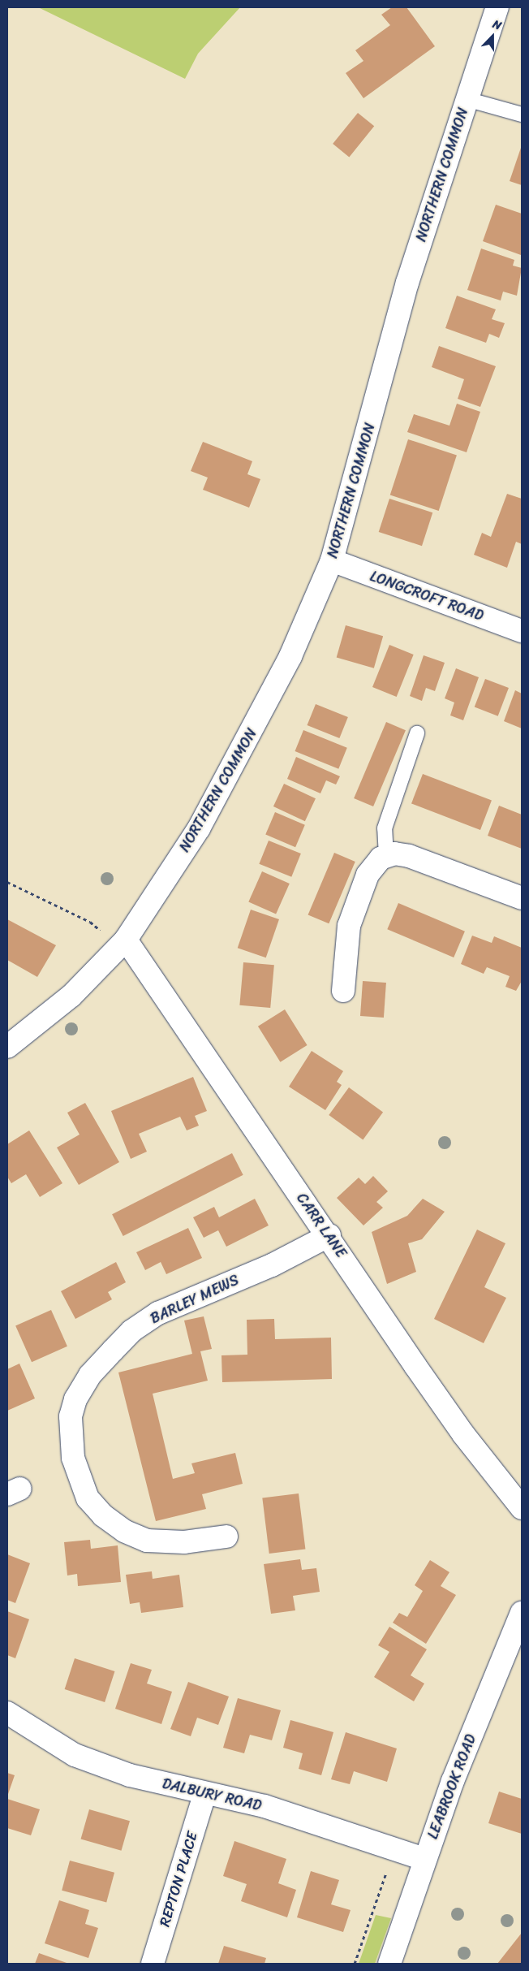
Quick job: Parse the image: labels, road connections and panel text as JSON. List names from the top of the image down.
{
  "streets": {
    "street": [
      "NORTHERN COMMON",
      "LONGCROFT ROAD",
      "CARR LANE",
      "BARLEY MEWS",
      "LEABROOK ROAD",
      "DALBURY ROAD",
      "REPTON PLACE"
    ]
  },
  "crossings": [
    ["NORTHERN COMMON", "LONGCROFT ROAD"],
    ["NORTHERN COMMON", "CARR LANE"],
    ["CARR LANE", "BARLEY MEWS"],
    ["LEABROOK ROAD", "DALBURY ROAD"],
    ["DALBURY ROAD", "REPTON PLACE"]
  ],
  "north": "top"
}
